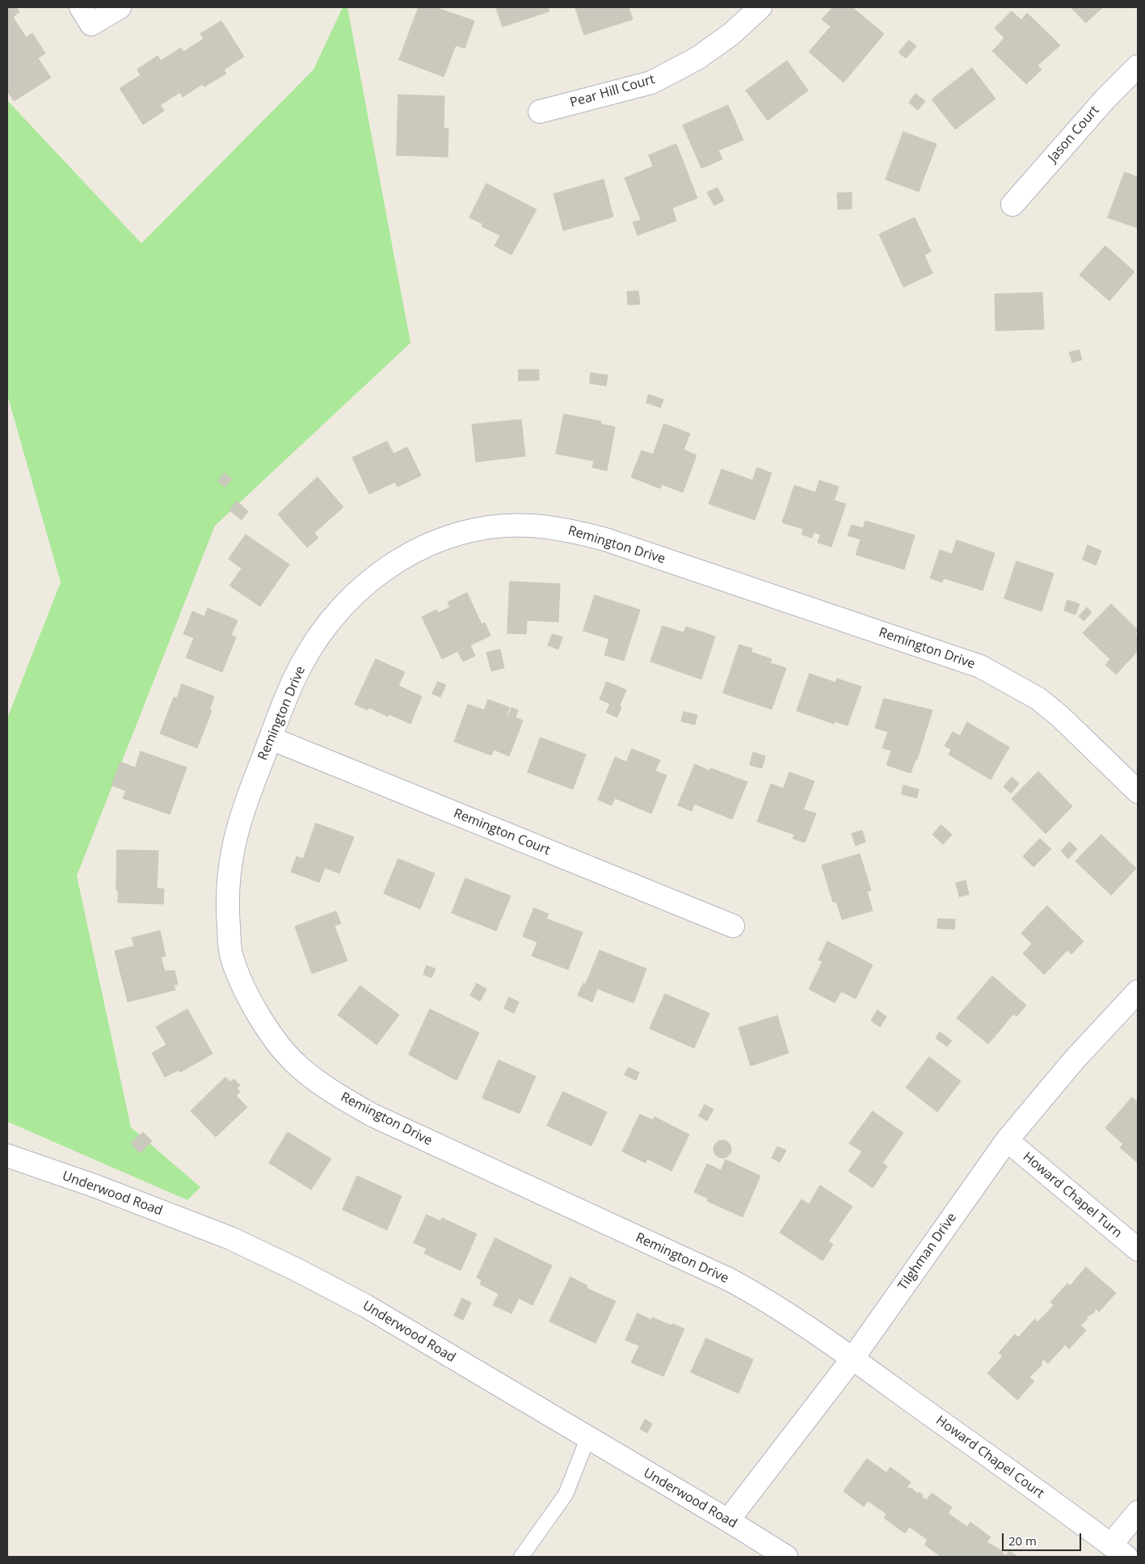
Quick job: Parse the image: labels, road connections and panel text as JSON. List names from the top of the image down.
{
  "streets": {
    "street": [
      "Pear Hill Court",
      "Jason Court",
      "Remington Drive",
      "Remington Court",
      "Underwood Road",
      "Howard Chapel Turn",
      "Tilghman Drive",
      "Howard Chapel Court"
    ]
  },
  "crossings": [
    ["Remington Drive", "Remington Court"],
    ["Remington Drive", "Tilghman Drive"],
    ["Remington Drive", "Howard Chapel Court"],
    ["Underwood Road", "Tilghman Drive"],
    ["Howard Chapel Turn", "Tilghman Drive"],
    ["Tilghman Drive", "Howard Chapel Court"]
  ],
  "scale_bar": "20 m"
}
